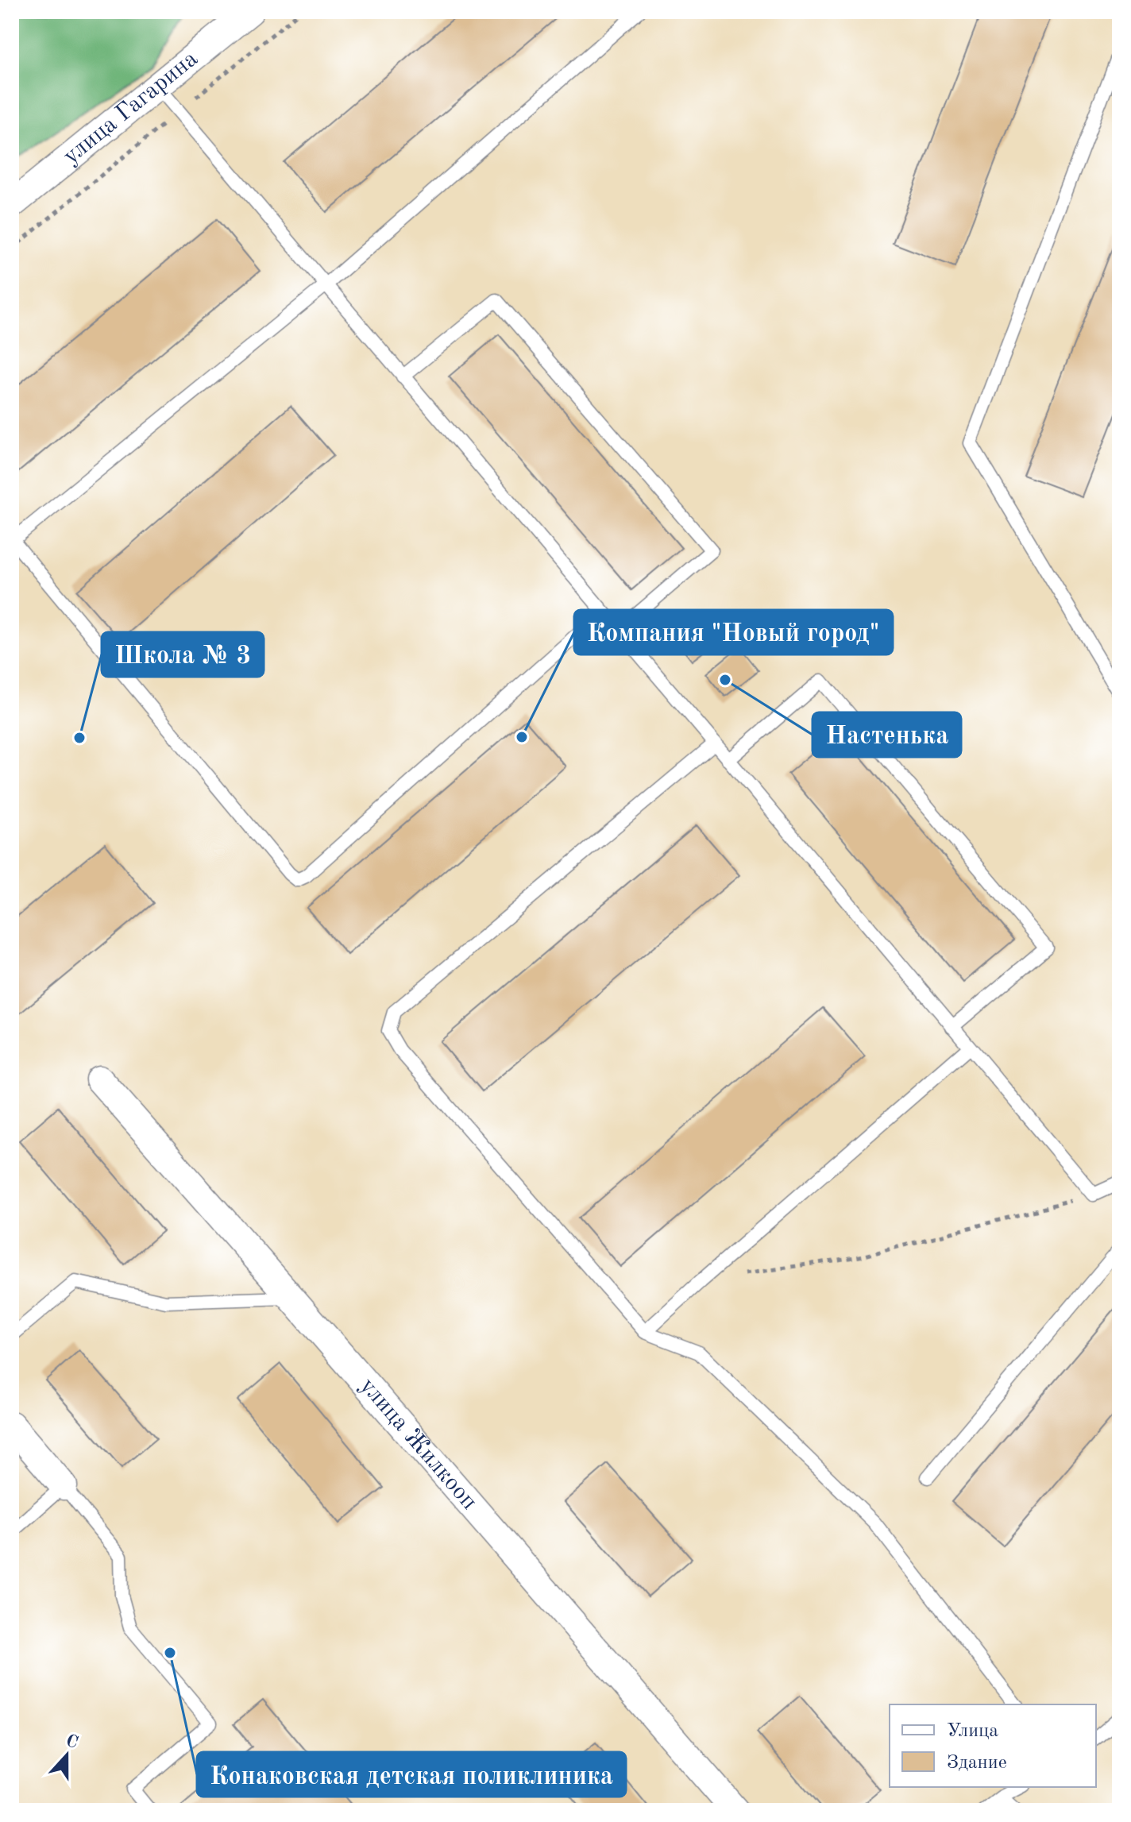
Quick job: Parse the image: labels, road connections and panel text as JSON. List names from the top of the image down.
{
  "streets": {
    "street": ["улица Гагарина", "улица Жилкооп"]
  },
  "places": [
    "Настенька",
    "Компания \"Новый город\"",
    "Школа № 3",
    "Конаковская детская поликлиника"
  ],
  "legend": ["Улица", "Здание"],
  "north": "top"
}
